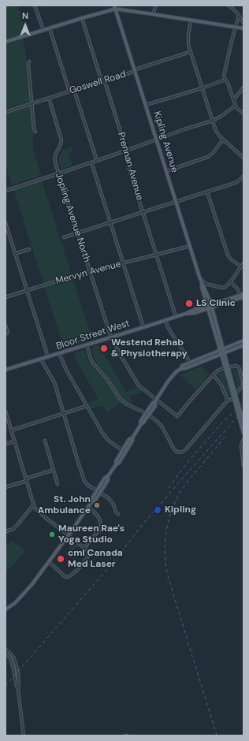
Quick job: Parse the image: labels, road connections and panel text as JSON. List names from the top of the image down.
{
  "streets": {
    "main road": ["Kipling Avenue", "Bloor Street West"],
    "street": [
      "Goswell Road",
      "Prennan Avenue",
      "Jopling Avenue North",
      "Mervyn Avenue"
    ]
  },
  "crossings": [
    ["Goswell Road", "Kipling Avenue"],
    ["Goswell Road", "Prennan Avenue"],
    ["Goswell Road", "Jopling Avenue North"],
    ["Kipling Avenue", "Mervyn Avenue"],
    ["Kipling Avenue", "Bloor Street West"],
    ["Prennan Avenue", "Mervyn Avenue"],
    ["Prennan Avenue", "Bloor Street West"],
    ["Jopling Avenue North", "Mervyn Avenue"],
    ["Jopling Avenue North", "Bloor Street West"]
  ],
  "places": [
    "LS Clinic",
    "Westend Rehab & Physiotherapy",
    "St. John Ambulance",
    "Kipling",
    "Maureen Rae's Yoga Studio",
    "cml Canada Med Laser"
  ],
  "north": "top"
}
